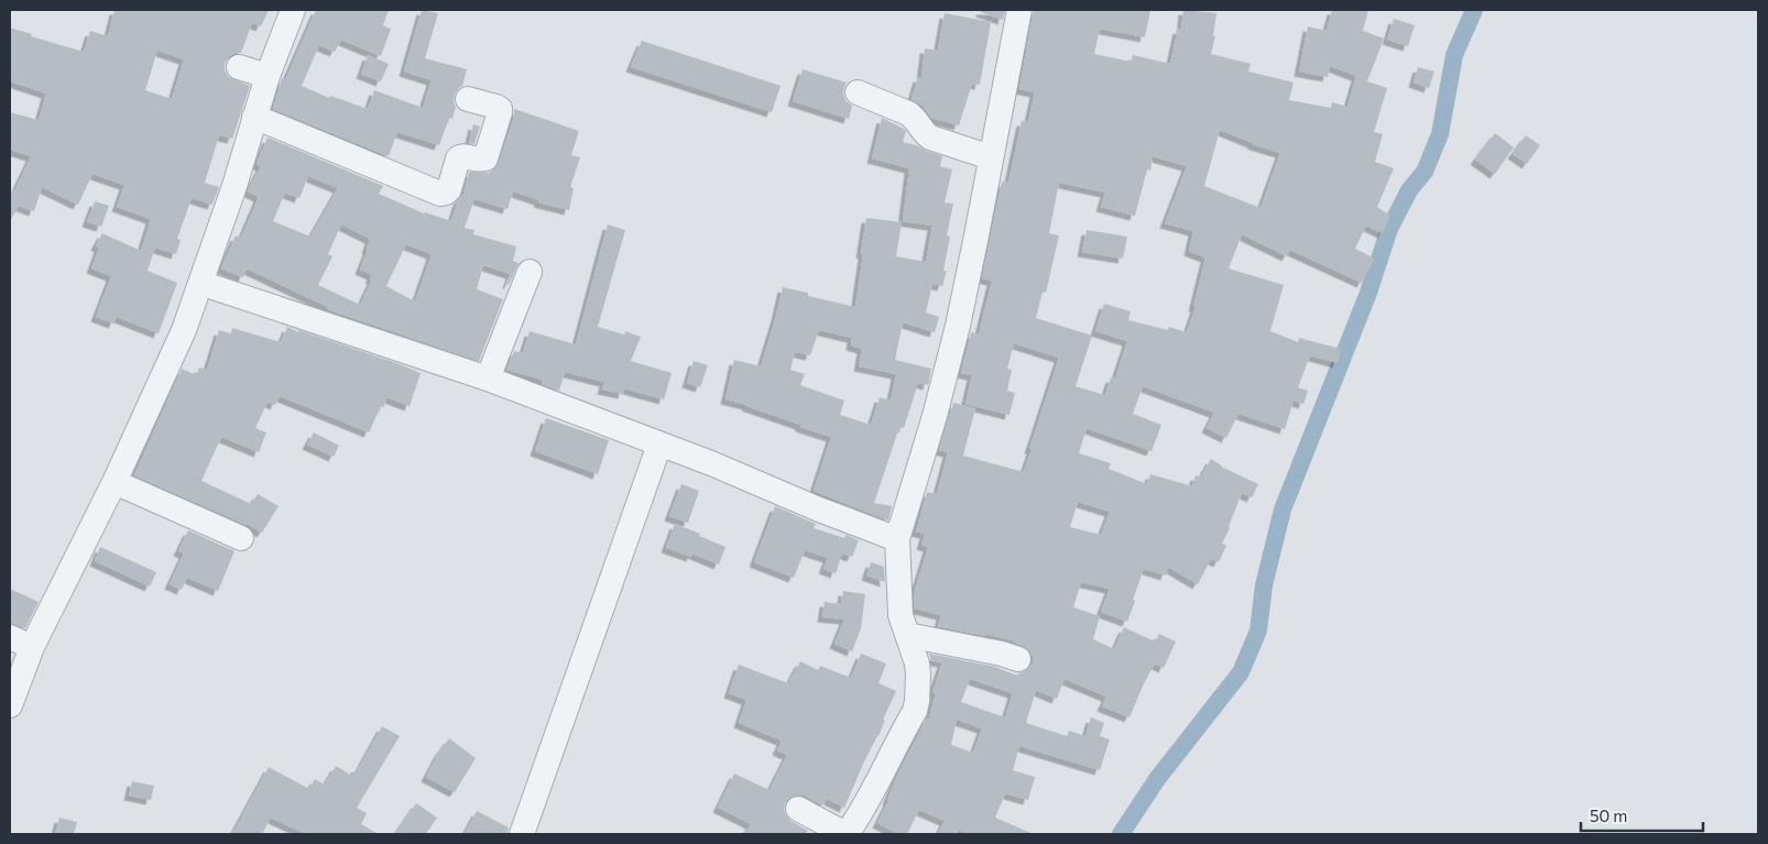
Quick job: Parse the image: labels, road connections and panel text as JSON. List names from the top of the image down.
{
  "scale_bar": "50 m"
}
